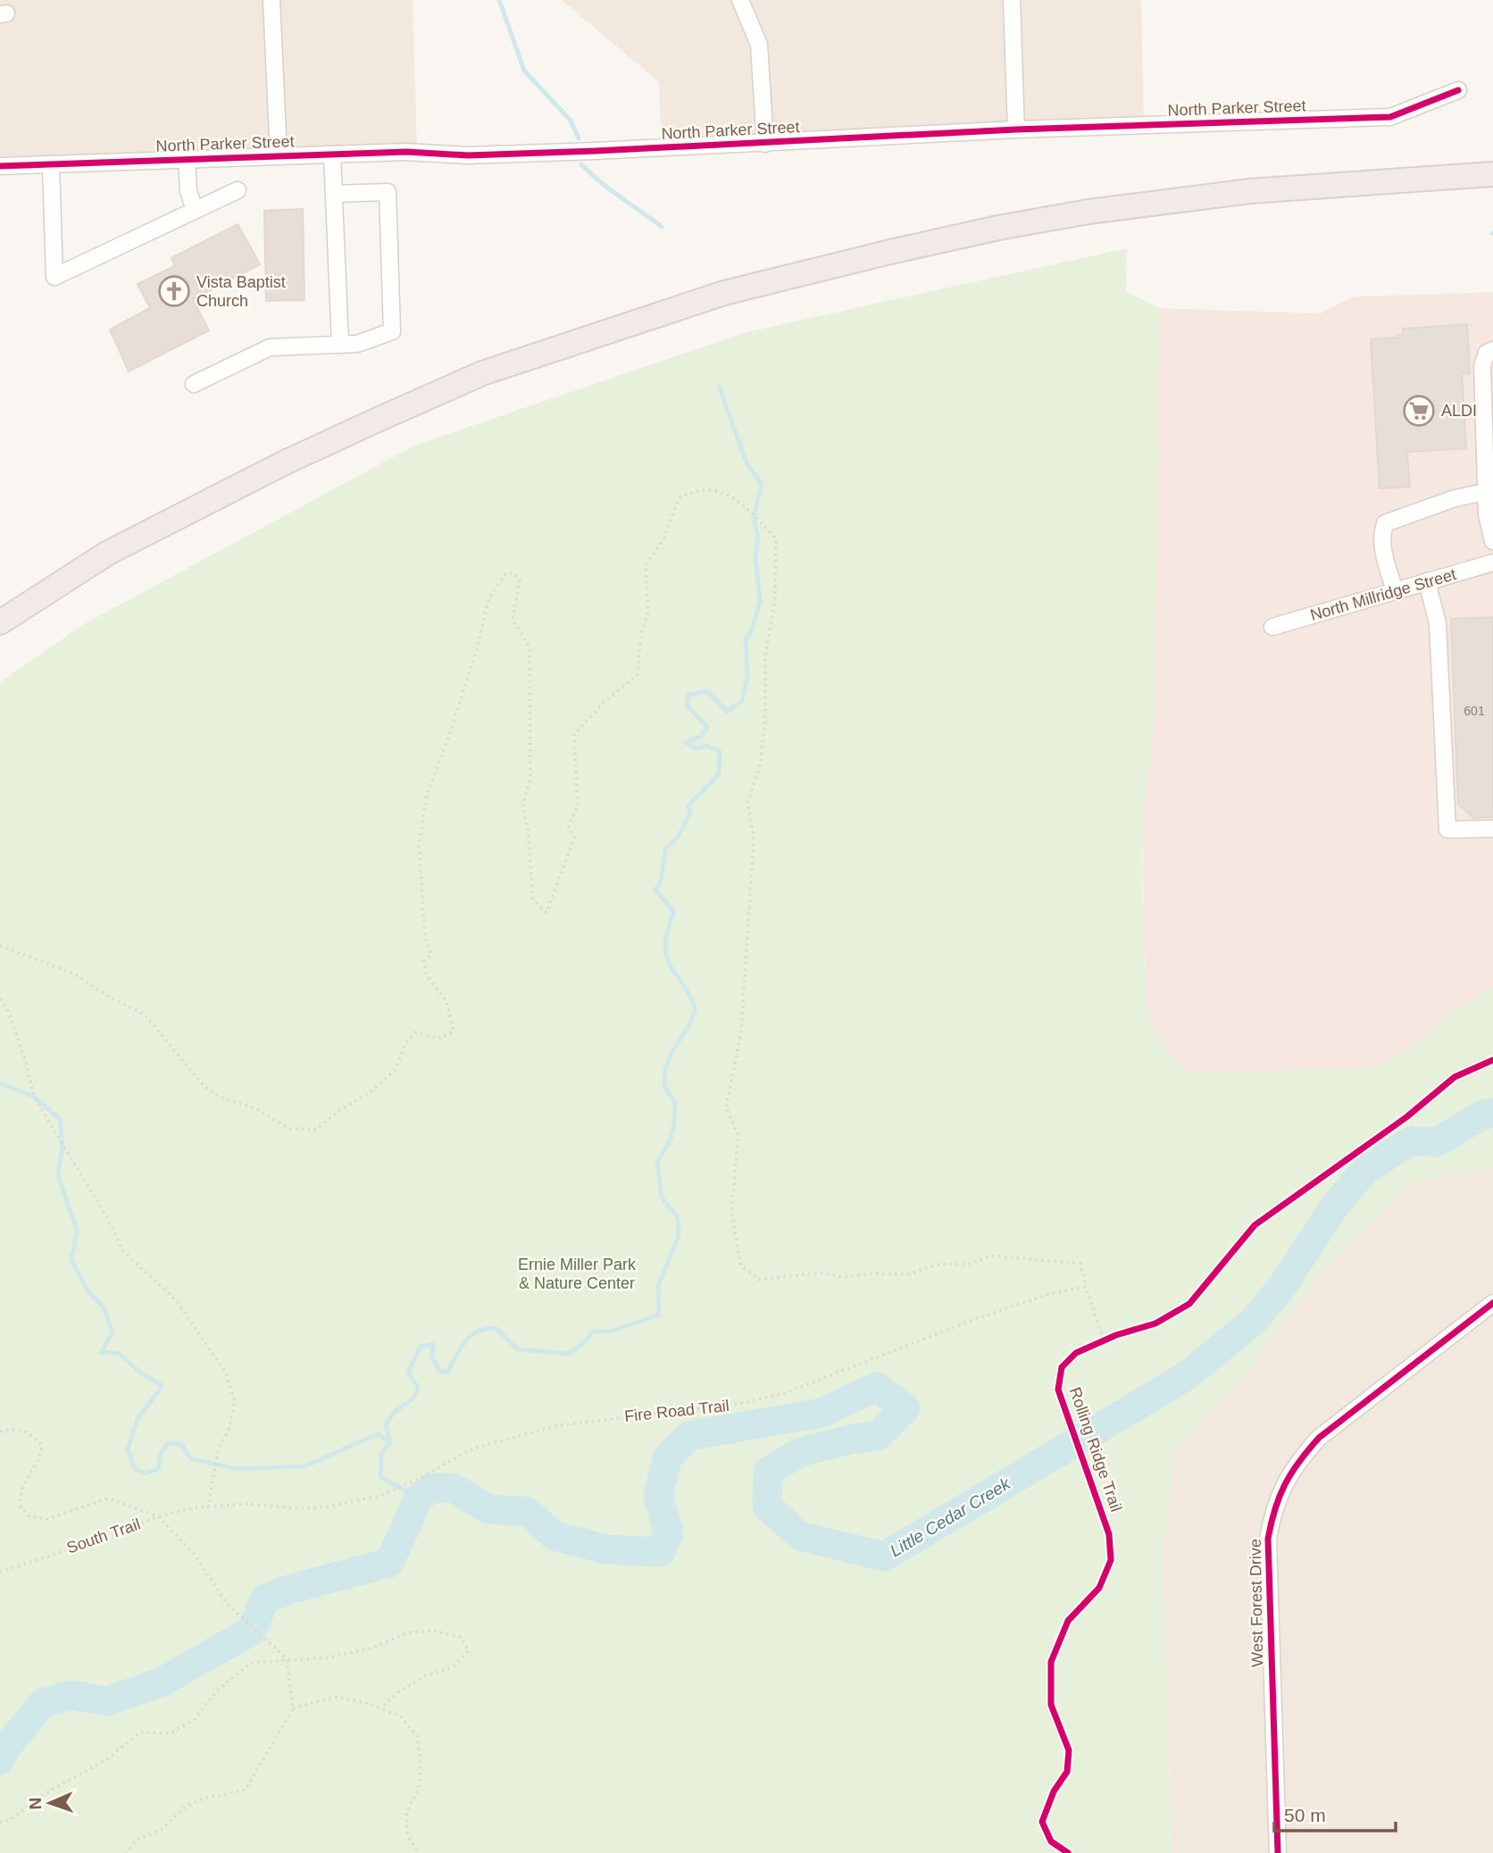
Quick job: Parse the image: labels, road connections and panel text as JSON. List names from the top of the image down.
{
  "streets": {
    "street": ["North Parker Street", "North Millridge Street", "West Forest Drive"],
    "path": ["Fire Road Trail", "South Trail"],
    "cycle path": ["Rolling Ridge Trail"]
  },
  "crossings": [
    ["Fire Road Trail", "South Trail"]
  ],
  "water": ["Little Cedar Creek"],
  "parks": ["Ernie Miller Park & Nature Center"],
  "places": {
    "church": ["Vista Baptist Church"],
    "supermarket": ["ALDI"]
  },
  "house_numbers": ["601"],
  "scale_bar": "50 m",
  "north": "left"
}
